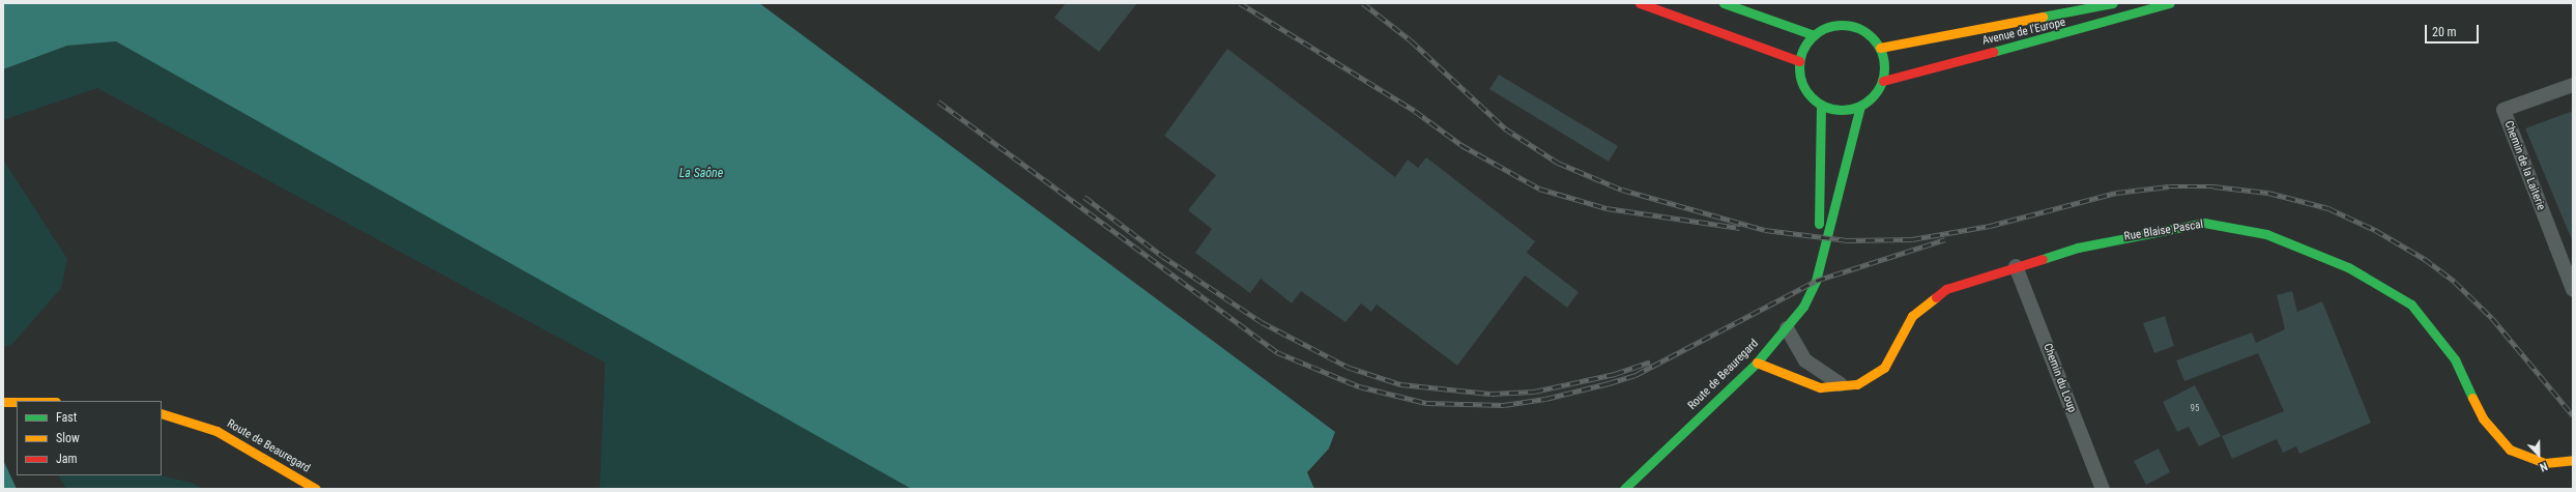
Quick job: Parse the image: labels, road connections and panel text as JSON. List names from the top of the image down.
{
  "streets": {
    "main road": ["Avenue de l'Europe", "Rue Blaise Pascal", "Route de Beauregard"],
    "street": ["Chemin de la Laiterie", "Chemin du Loup"]
  },
  "crossings": [
    ["Avenue de l'Europe", "Route de Beauregard"],
    ["Rue Blaise Pascal", "Route de Beauregard"],
    ["Rue Blaise Pascal", "Chemin du Loup"]
  ],
  "water": ["La Saône"],
  "house_numbers": ["95"],
  "legend": ["Fast", "Slow", "Jam"],
  "scale_bar": "20 m",
  "north": "bottom"
}
